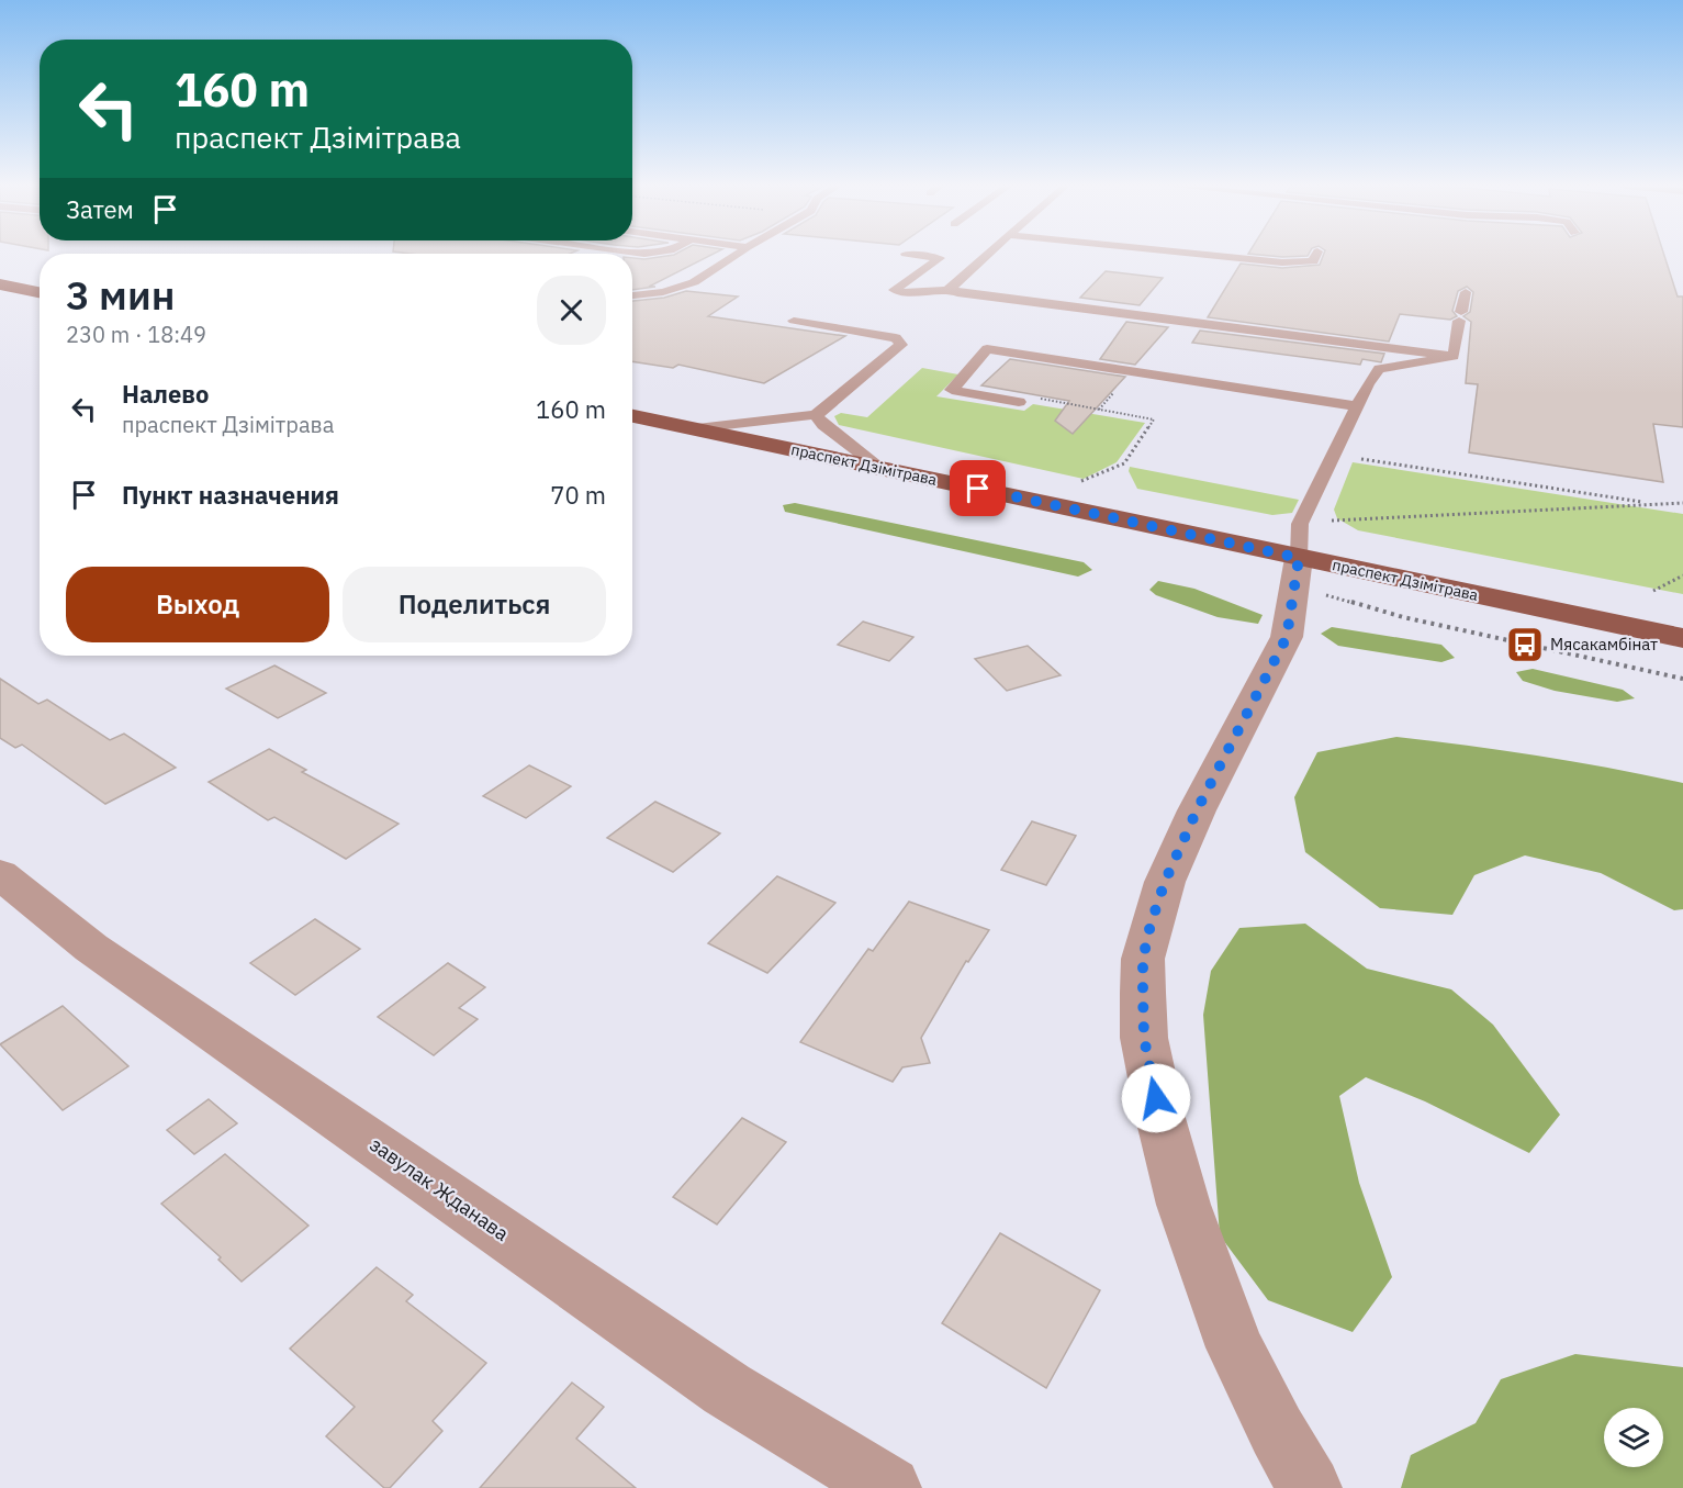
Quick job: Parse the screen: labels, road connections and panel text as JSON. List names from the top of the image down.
{
  "streets": {
    "main road": ["праспект Дзімітрава"],
    "street": ["завулак Жданава"]
  },
  "places": {
    "bus stop": ["Мясакамбінат"]
  },
  "page": {
    "turn": ["160 m", "праспект Дзімітрава"],
    "then": "Затем",
    "heading": ["3 мин", "230 m · 18:49"],
    "list": [
      {
        "name": "Налево",
        "note": "праспект Дзімітрава",
        "value": "160 m"
      },
      {
        "name": "Пункт назначения",
        "value": "70 m"
      }
    ],
    "buttons": ["Выход", "Поделиться"]
  }
}
